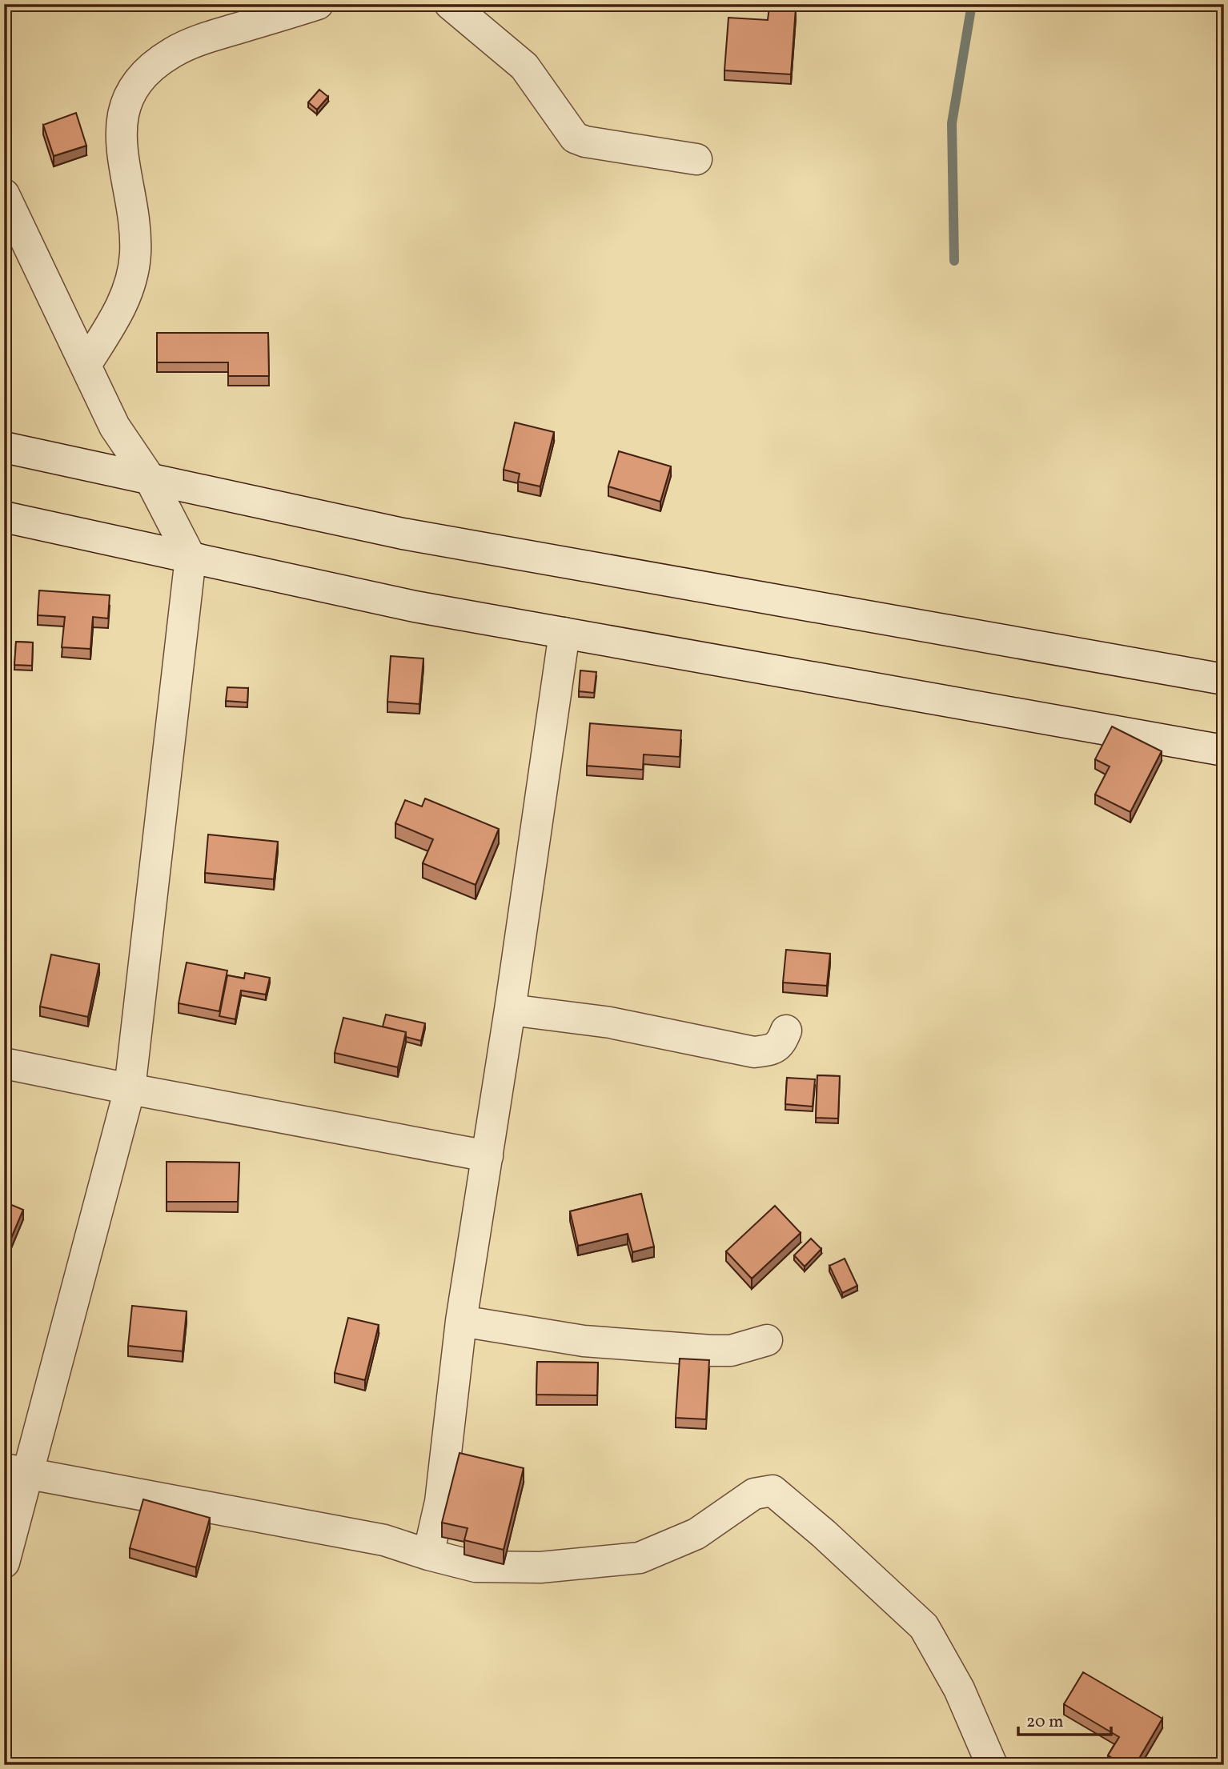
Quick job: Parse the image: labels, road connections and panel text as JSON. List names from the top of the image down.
{
  "scale_bar": "20 m"
}
